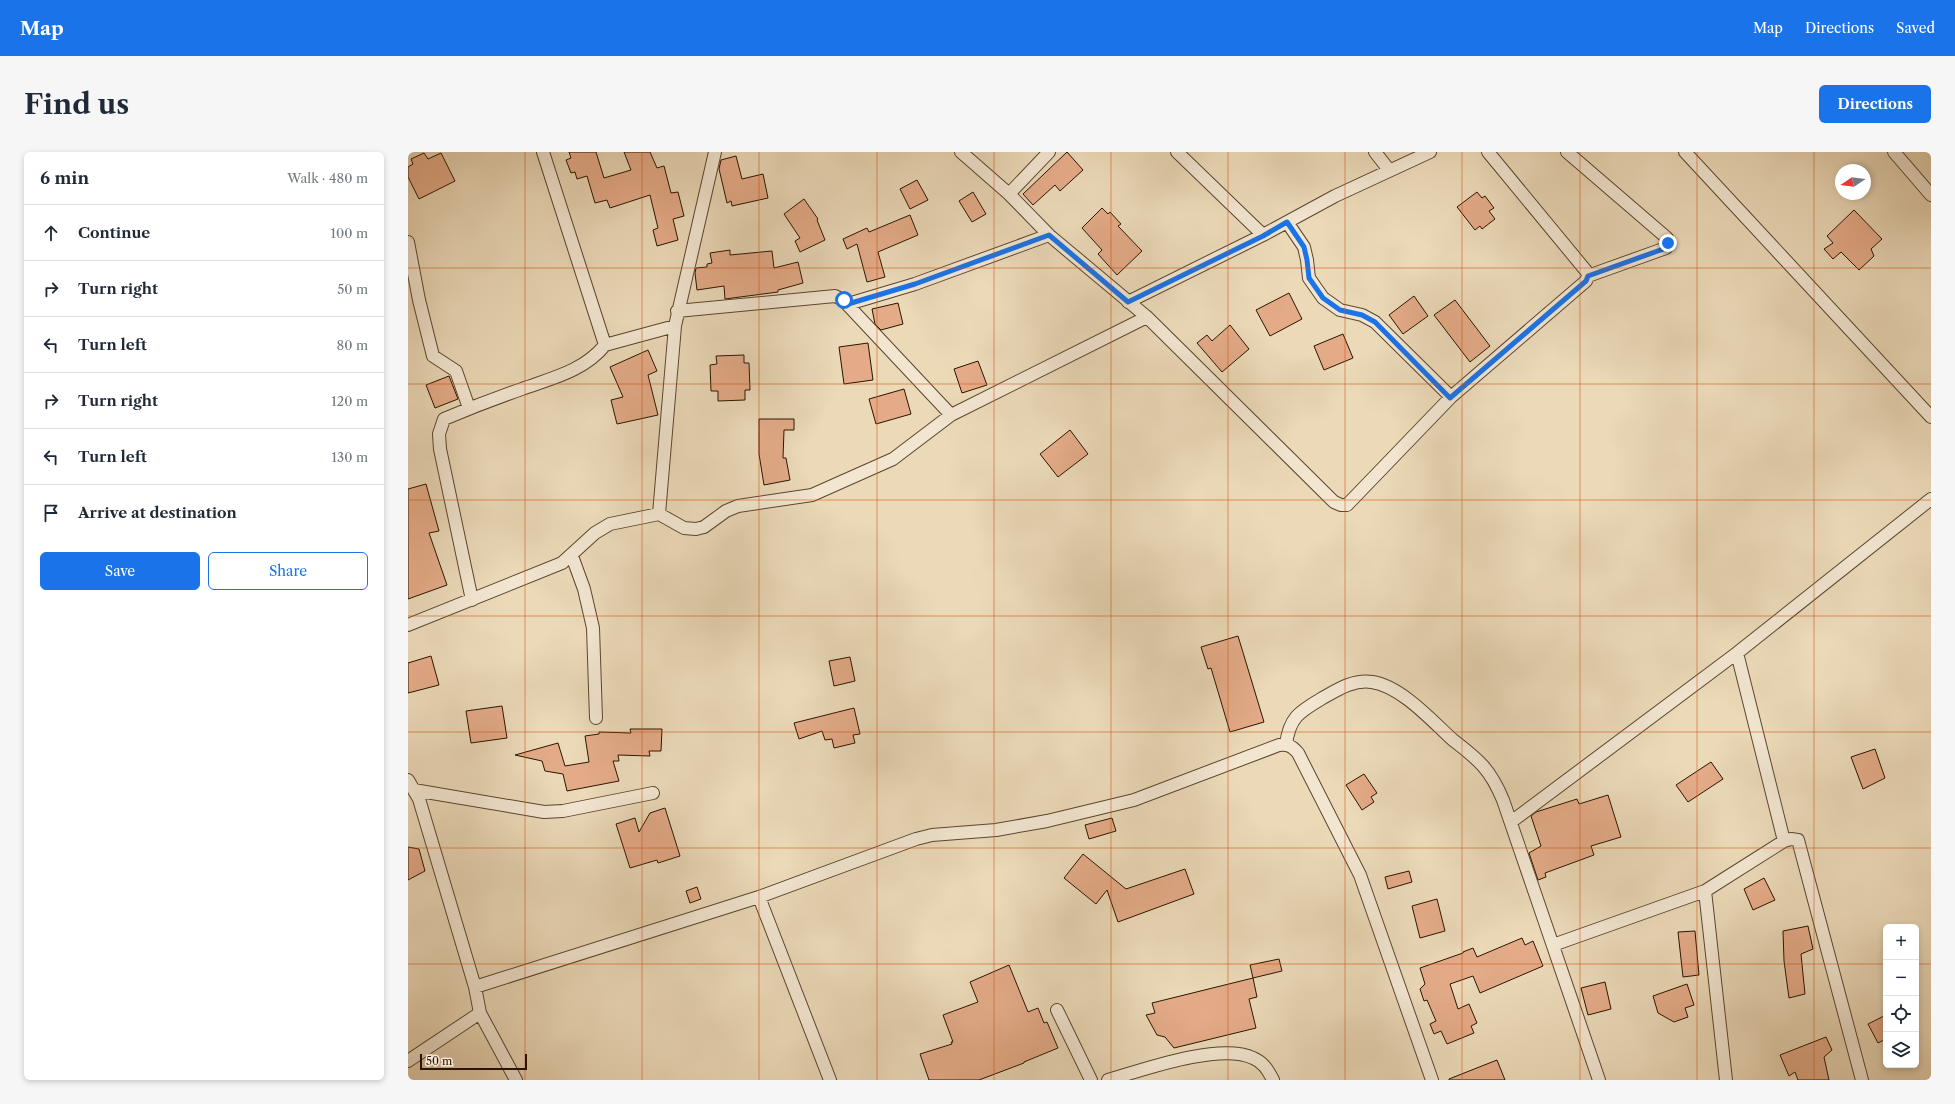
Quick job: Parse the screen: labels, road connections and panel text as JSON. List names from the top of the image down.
{
  "scale_bar": "50 m",
  "north": "left",
  "page": {
    "header": "Map",
    "nav": ["Map", "Directions", "Saved"],
    "buttons": [
      "Directions",
      ["Save", "Share"]
    ],
    "title": "Find us",
    "heading": ["6 min", "Walk · 480 m"],
    "list": [
      ["Continue", "100 m"],
      ["Turn right", "50 m"],
      ["Turn left", "80 m"],
      ["Turn right", "120 m"],
      ["Turn left", "130 m"],
      "Arrive at destination"
    ],
    "map_buttons": ["+", "−"],
    "scale": "50 m"
  }
}
